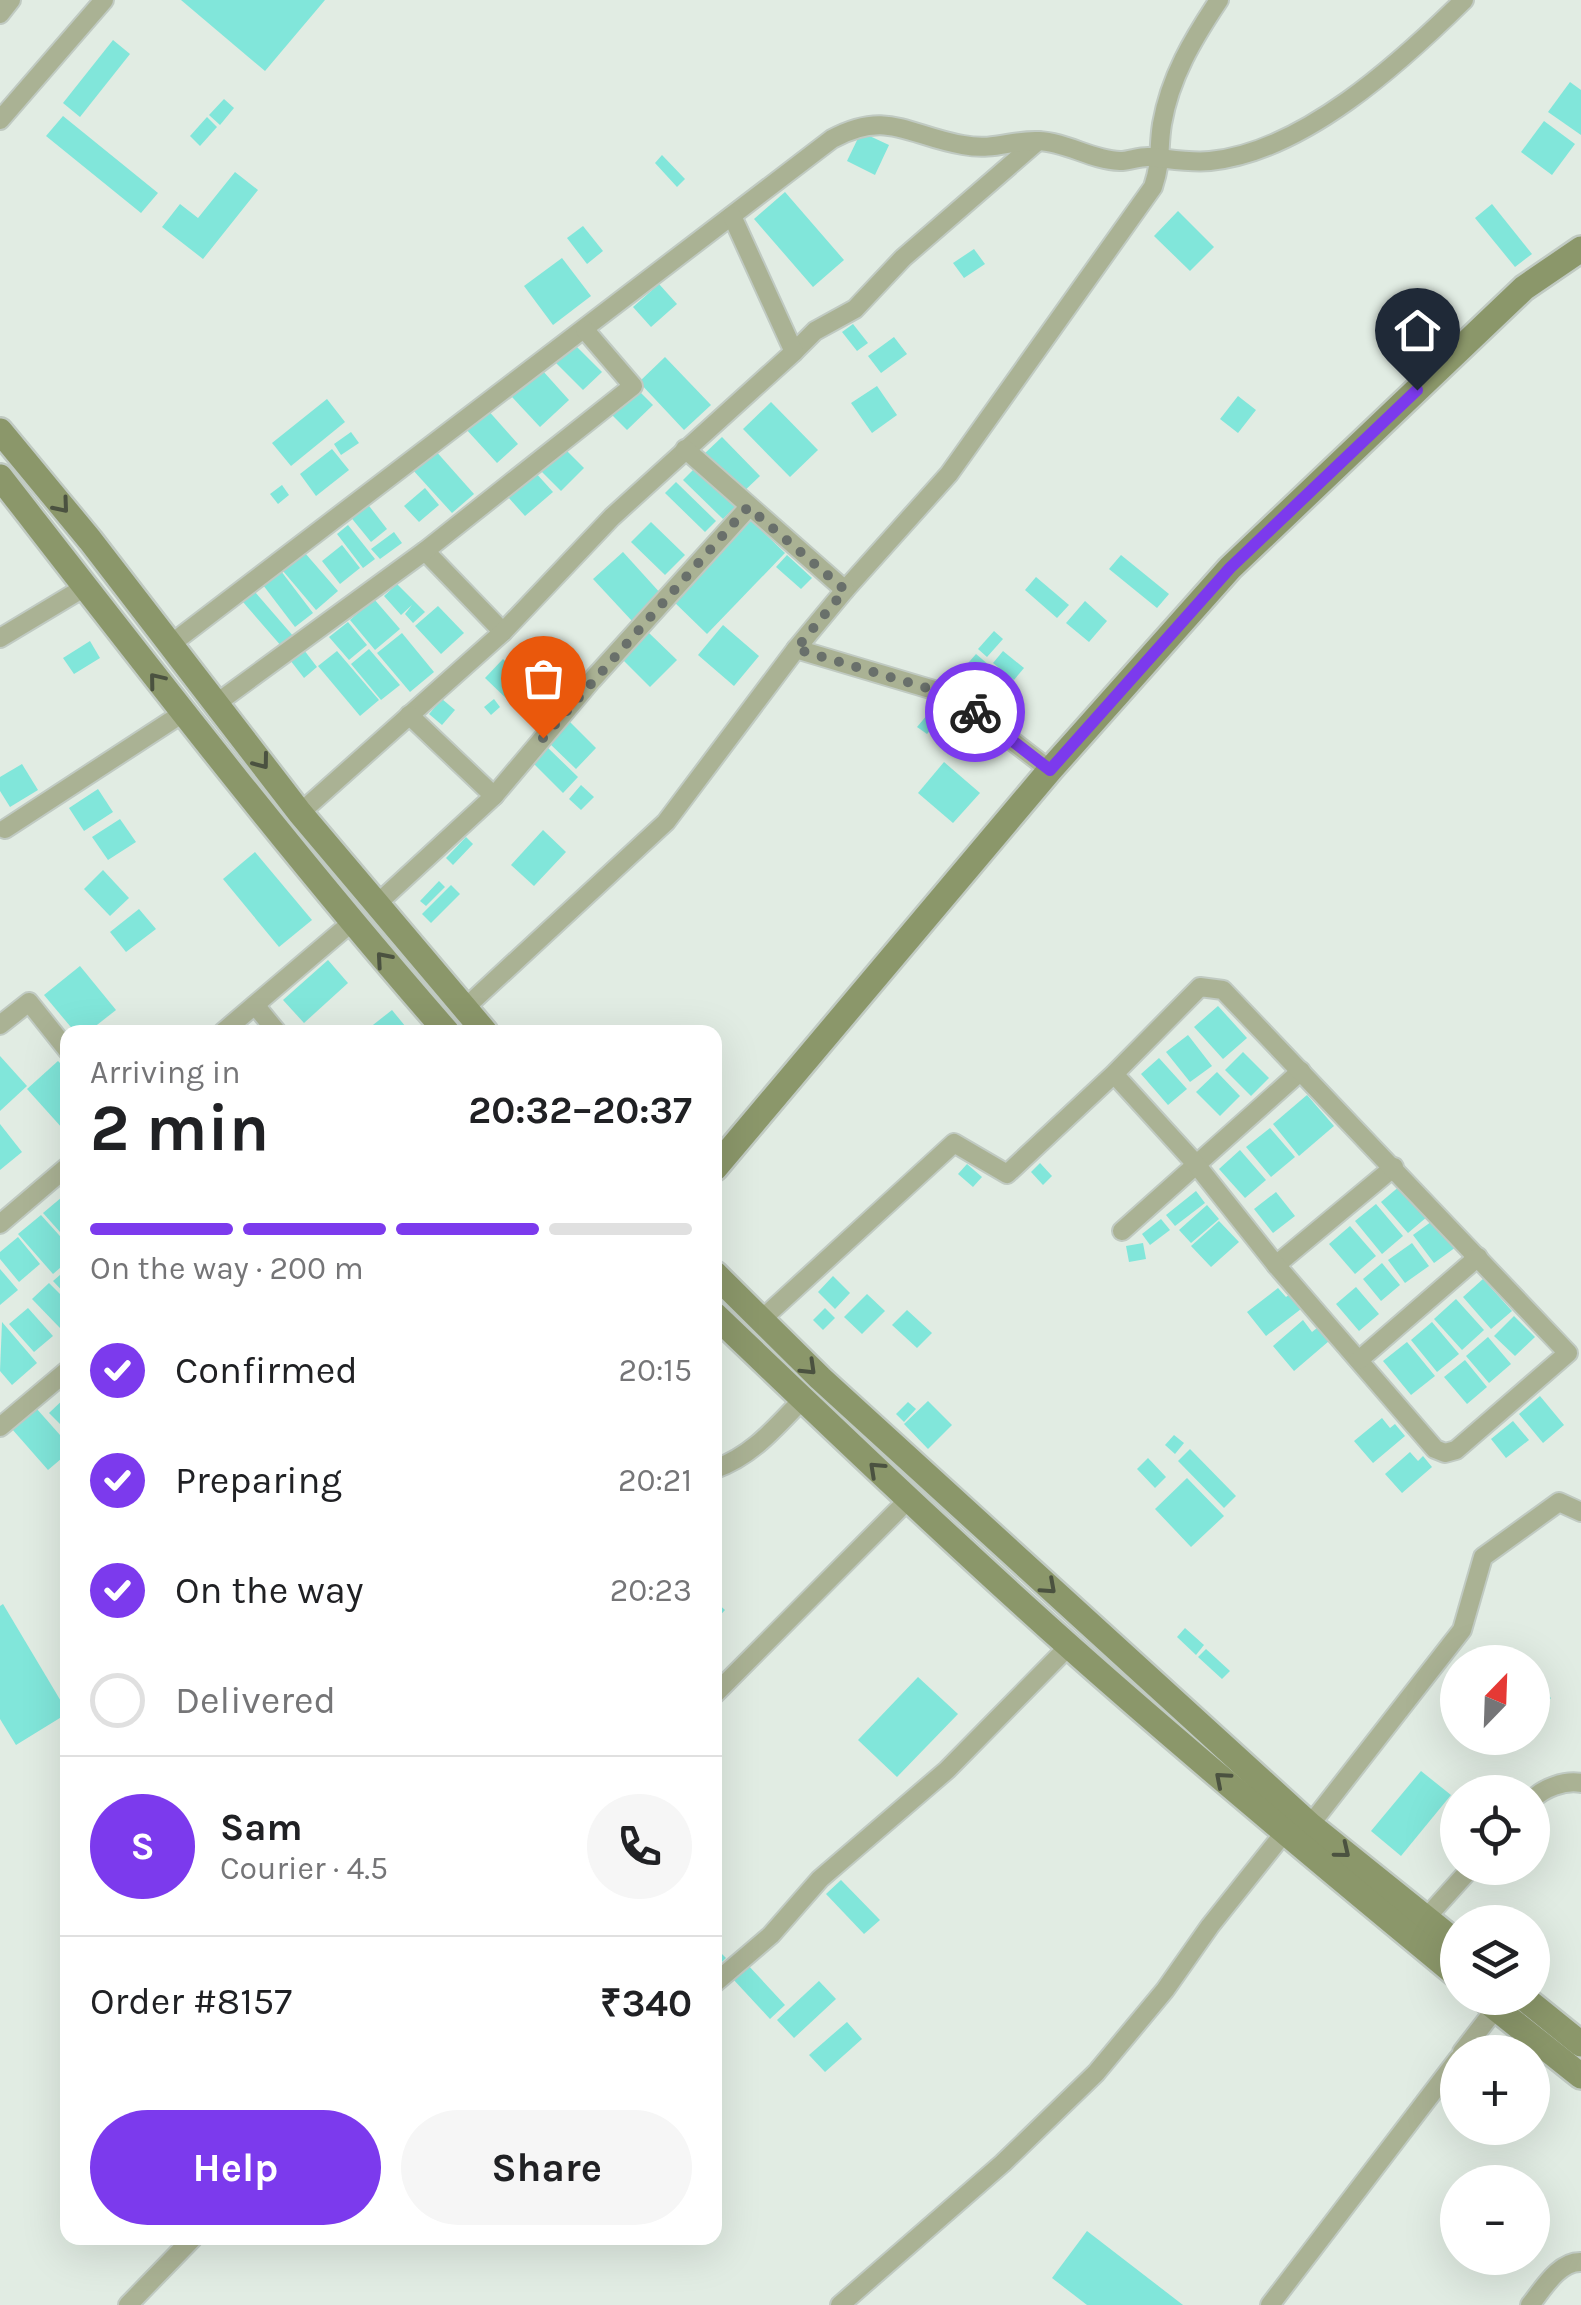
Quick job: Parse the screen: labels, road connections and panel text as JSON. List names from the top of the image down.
{
  "north": "top right",
  "page": {
    "heading": ["2 min", "Arriving in", "20:32–20:37"],
    "panel": [
      "Sam",
      "Courier · 4.5",
      "Order #8157",
      "₹340"
    ],
    "bar": "On the way · 200 m",
    "list": [
      ["Confirmed", "20:15"],
      ["Preparing", "20:21"],
      ["On the way", "20:23"],
      "Delivered"
    ],
    "map_buttons": ["+", "−"],
    "round": "S",
    "buttons": ["Help", "Share"]
  }
}
